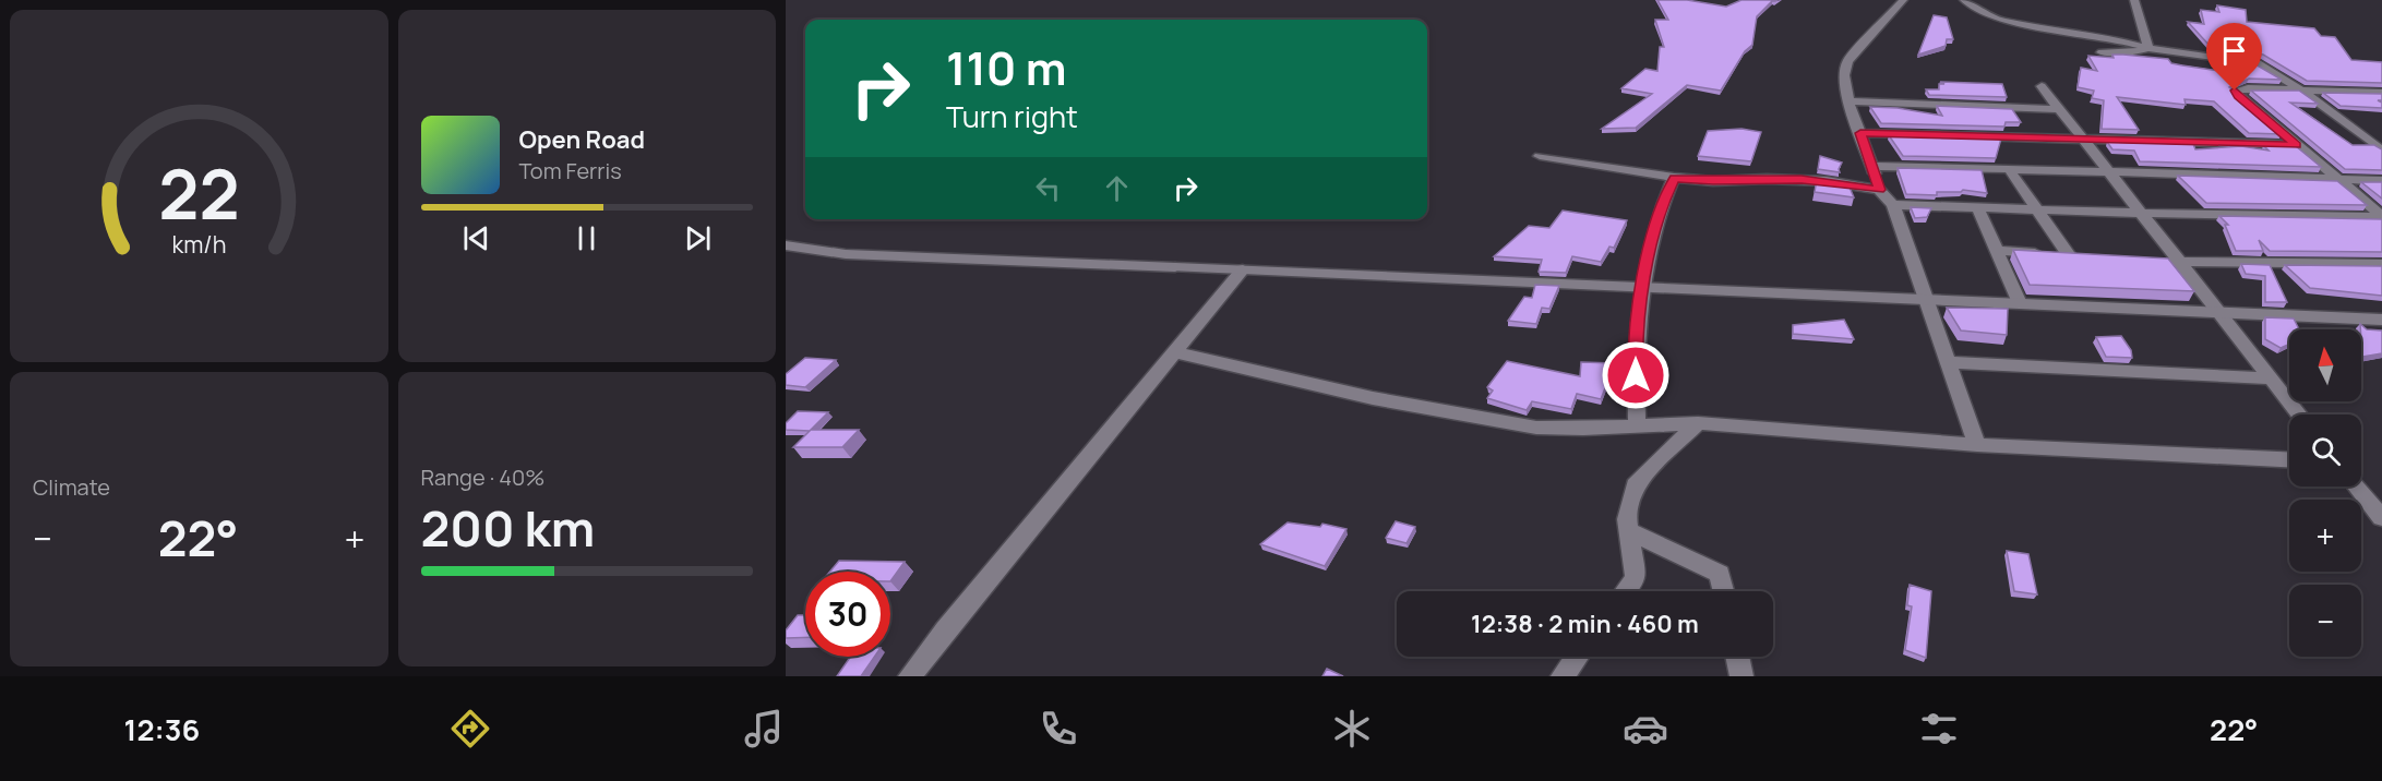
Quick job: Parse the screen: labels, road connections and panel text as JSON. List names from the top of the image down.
{
  "north": "top",
  "page": {
    "turn": ["110 m", "Turn right"],
    "song": ["Open Road", "Tom Ferris"],
    "map_buttons": ["+", "−"],
    "tile": [
      "Climate",
      ["Range · 40%", "200 km"]
    ],
    "heat": ["−", "22°", "+"],
    "limit": "30",
    "trip": "12:38 · 2 min · 460 m",
    "tabs": ["12:36", "22°"],
    "gauge": ["22", "km/h"]
  }
}
